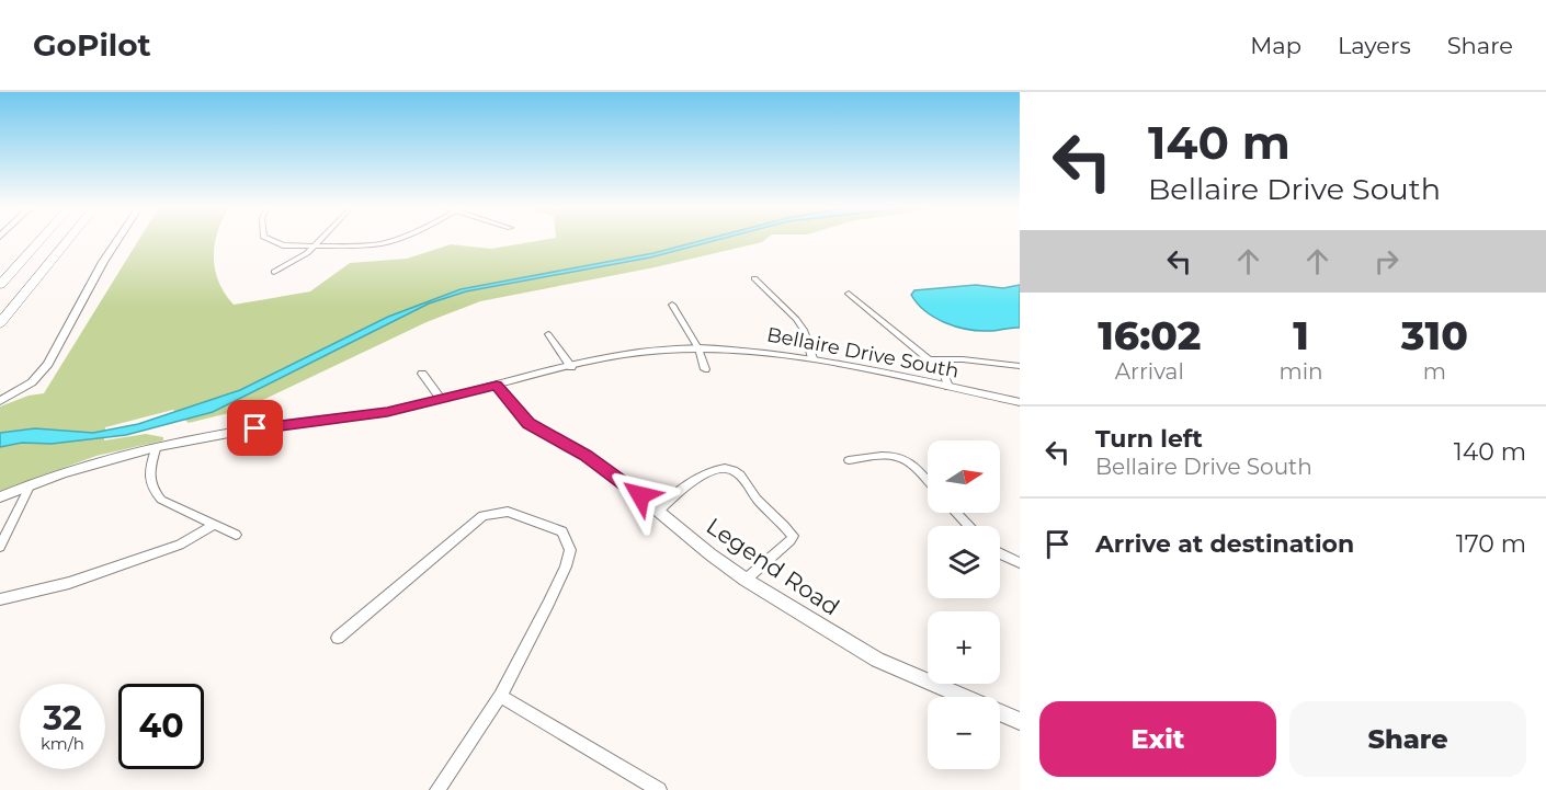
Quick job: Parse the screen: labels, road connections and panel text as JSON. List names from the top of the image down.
{
  "streets": {
    "street": ["Bellaire Drive South", "Legend Road"]
  },
  "crossings": [
    ["Bellaire Drive South", "Legend Road"]
  ],
  "north": "right",
  "page": {
    "header": "GoPilot",
    "nav": ["Map", "Layers", "Share"],
    "turn": ["140 m", "Bellaire Drive South"],
    "eta": [
      "16:02",
      "Arrival",
      "1",
      "min",
      "310",
      "m"
    ],
    "list": [
      {
        "name": "Turn left",
        "note": "Bellaire Drive South",
        "value": "140 m"
      },
      {
        "name": "Arrive at destination",
        "value": "170 m"
      }
    ],
    "map_buttons": ["+", "−"],
    "speed": "32 km/h",
    "limit": "40",
    "buttons": ["Exit", "Share"]
  }
}
